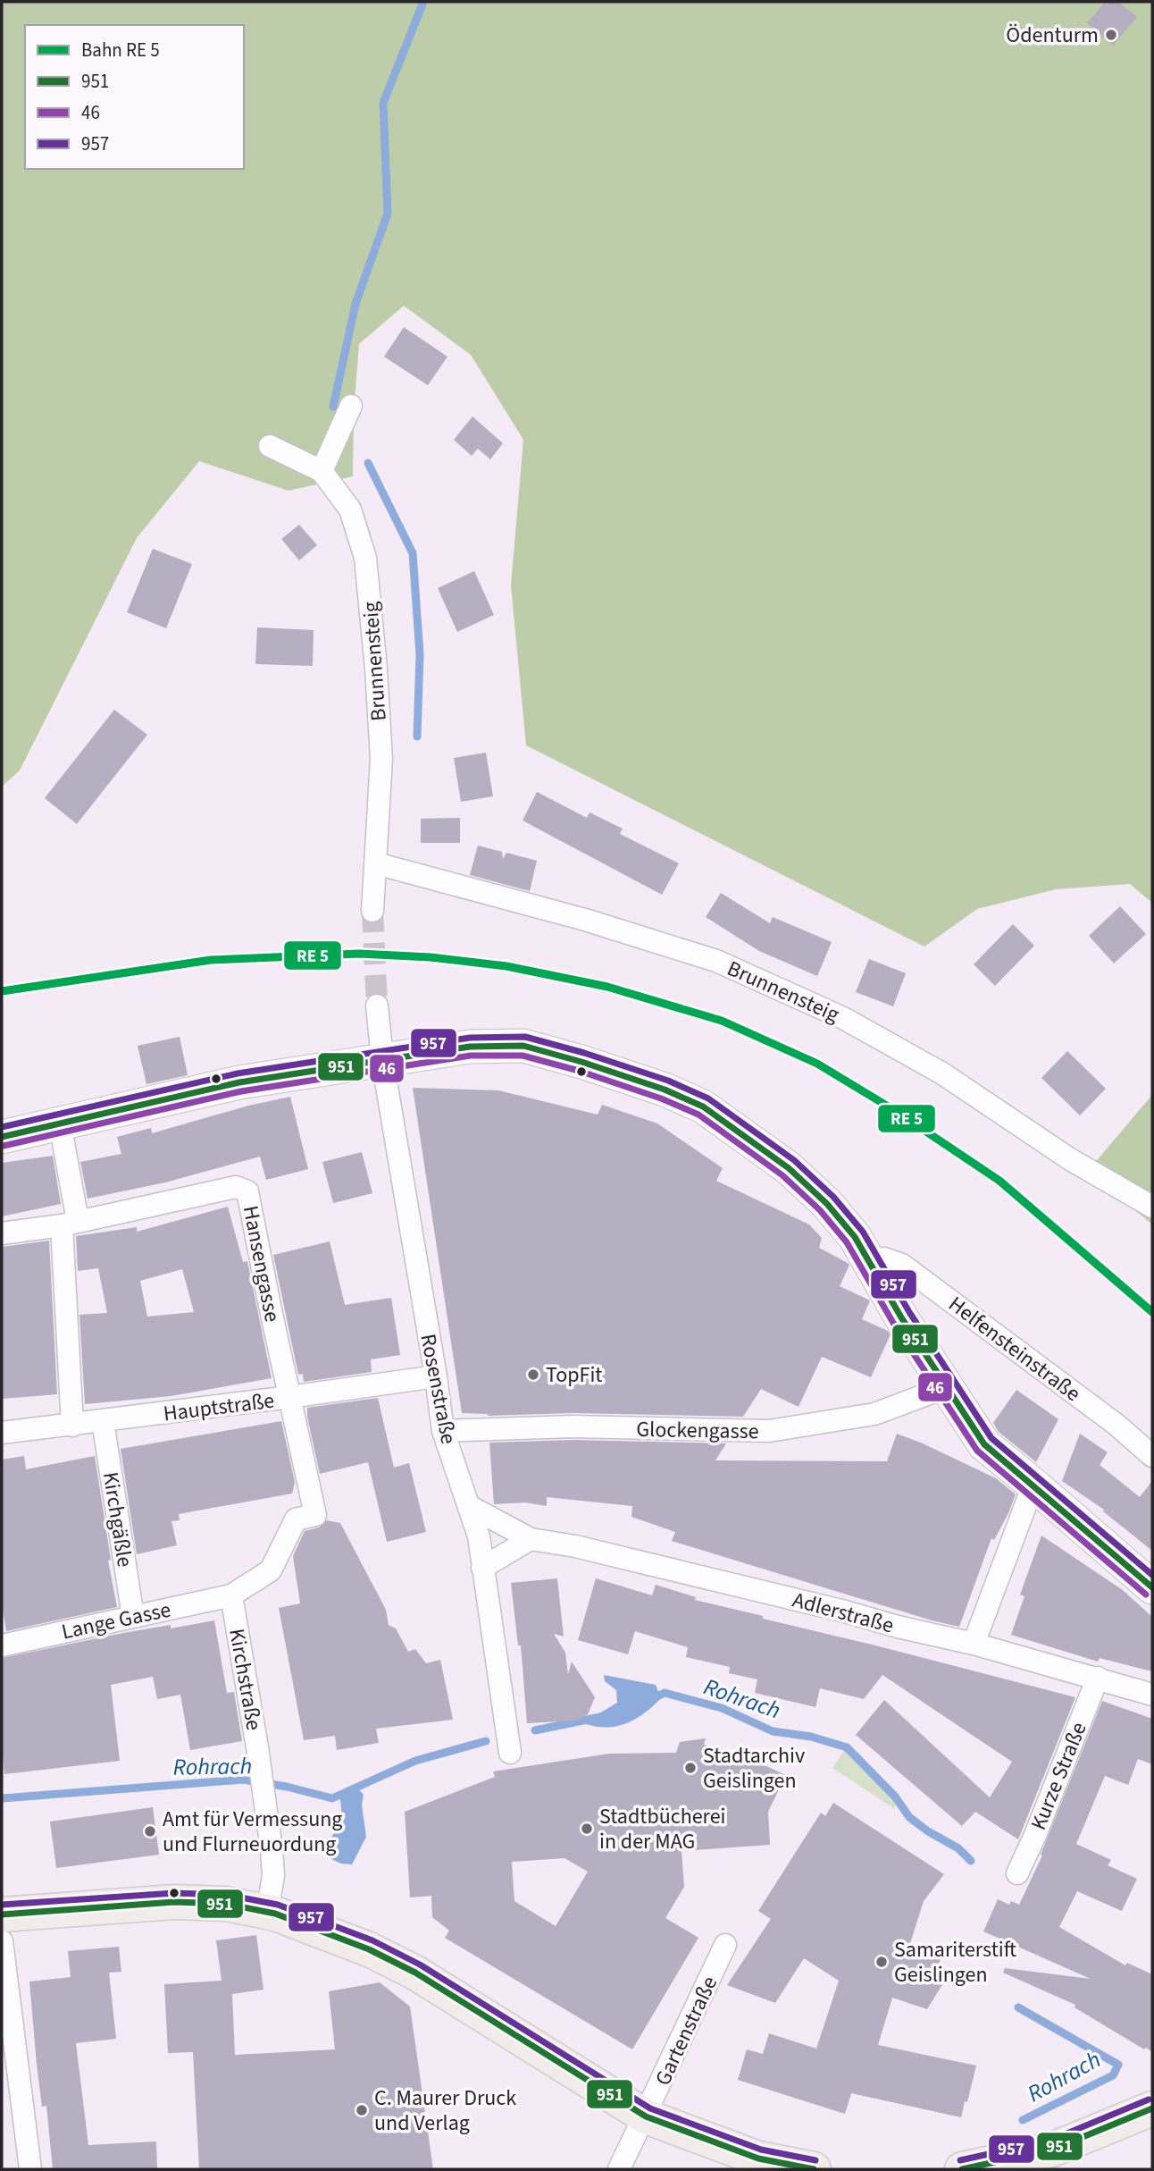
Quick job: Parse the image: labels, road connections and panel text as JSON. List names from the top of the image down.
{
  "streets": {
    "street": [
      "Brunnensteig",
      "Hansengasse",
      "Helfensteinstraße",
      "Rosenstraße",
      "Hauptstraße",
      "Glockengasse",
      "Kirchgäßle",
      "Adlerstraße",
      "Lange Gasse",
      "Kirchstraße",
      "Kurze Straße",
      "Gartenstraße"
    ]
  },
  "crossings": [
    ["Hansengasse", "Hauptstraße"],
    ["Hansengasse", "Lange Gasse"],
    ["Hansengasse", "Kirchstraße"],
    ["Rosenstraße", "Hauptstraße"],
    ["Rosenstraße", "Glockengasse"],
    ["Rosenstraße", "Adlerstraße"],
    ["Hauptstraße", "Kirchgäßle"],
    ["Kirchgäßle", "Lange Gasse"],
    ["Adlerstraße", "Kurze Straße"],
    ["Lange Gasse", "Kirchstraße"]
  ],
  "water": ["Rohrach"],
  "places": [
    "Ödenturm",
    "TopFit",
    "Stadtarchiv Geislingen",
    "Stadtbücherei in der MAG",
    "Amt für Vermessung und Flurneuordung",
    "Samariterstift Geislingen",
    "C. Maurer Druck und Verlag"
  ],
  "lines": ["transit line 957", "transit line 951", "transit line 46"],
  "legend": [
    "Bahn RE 5",
    "951",
    "46",
    "957"
  ]
}
